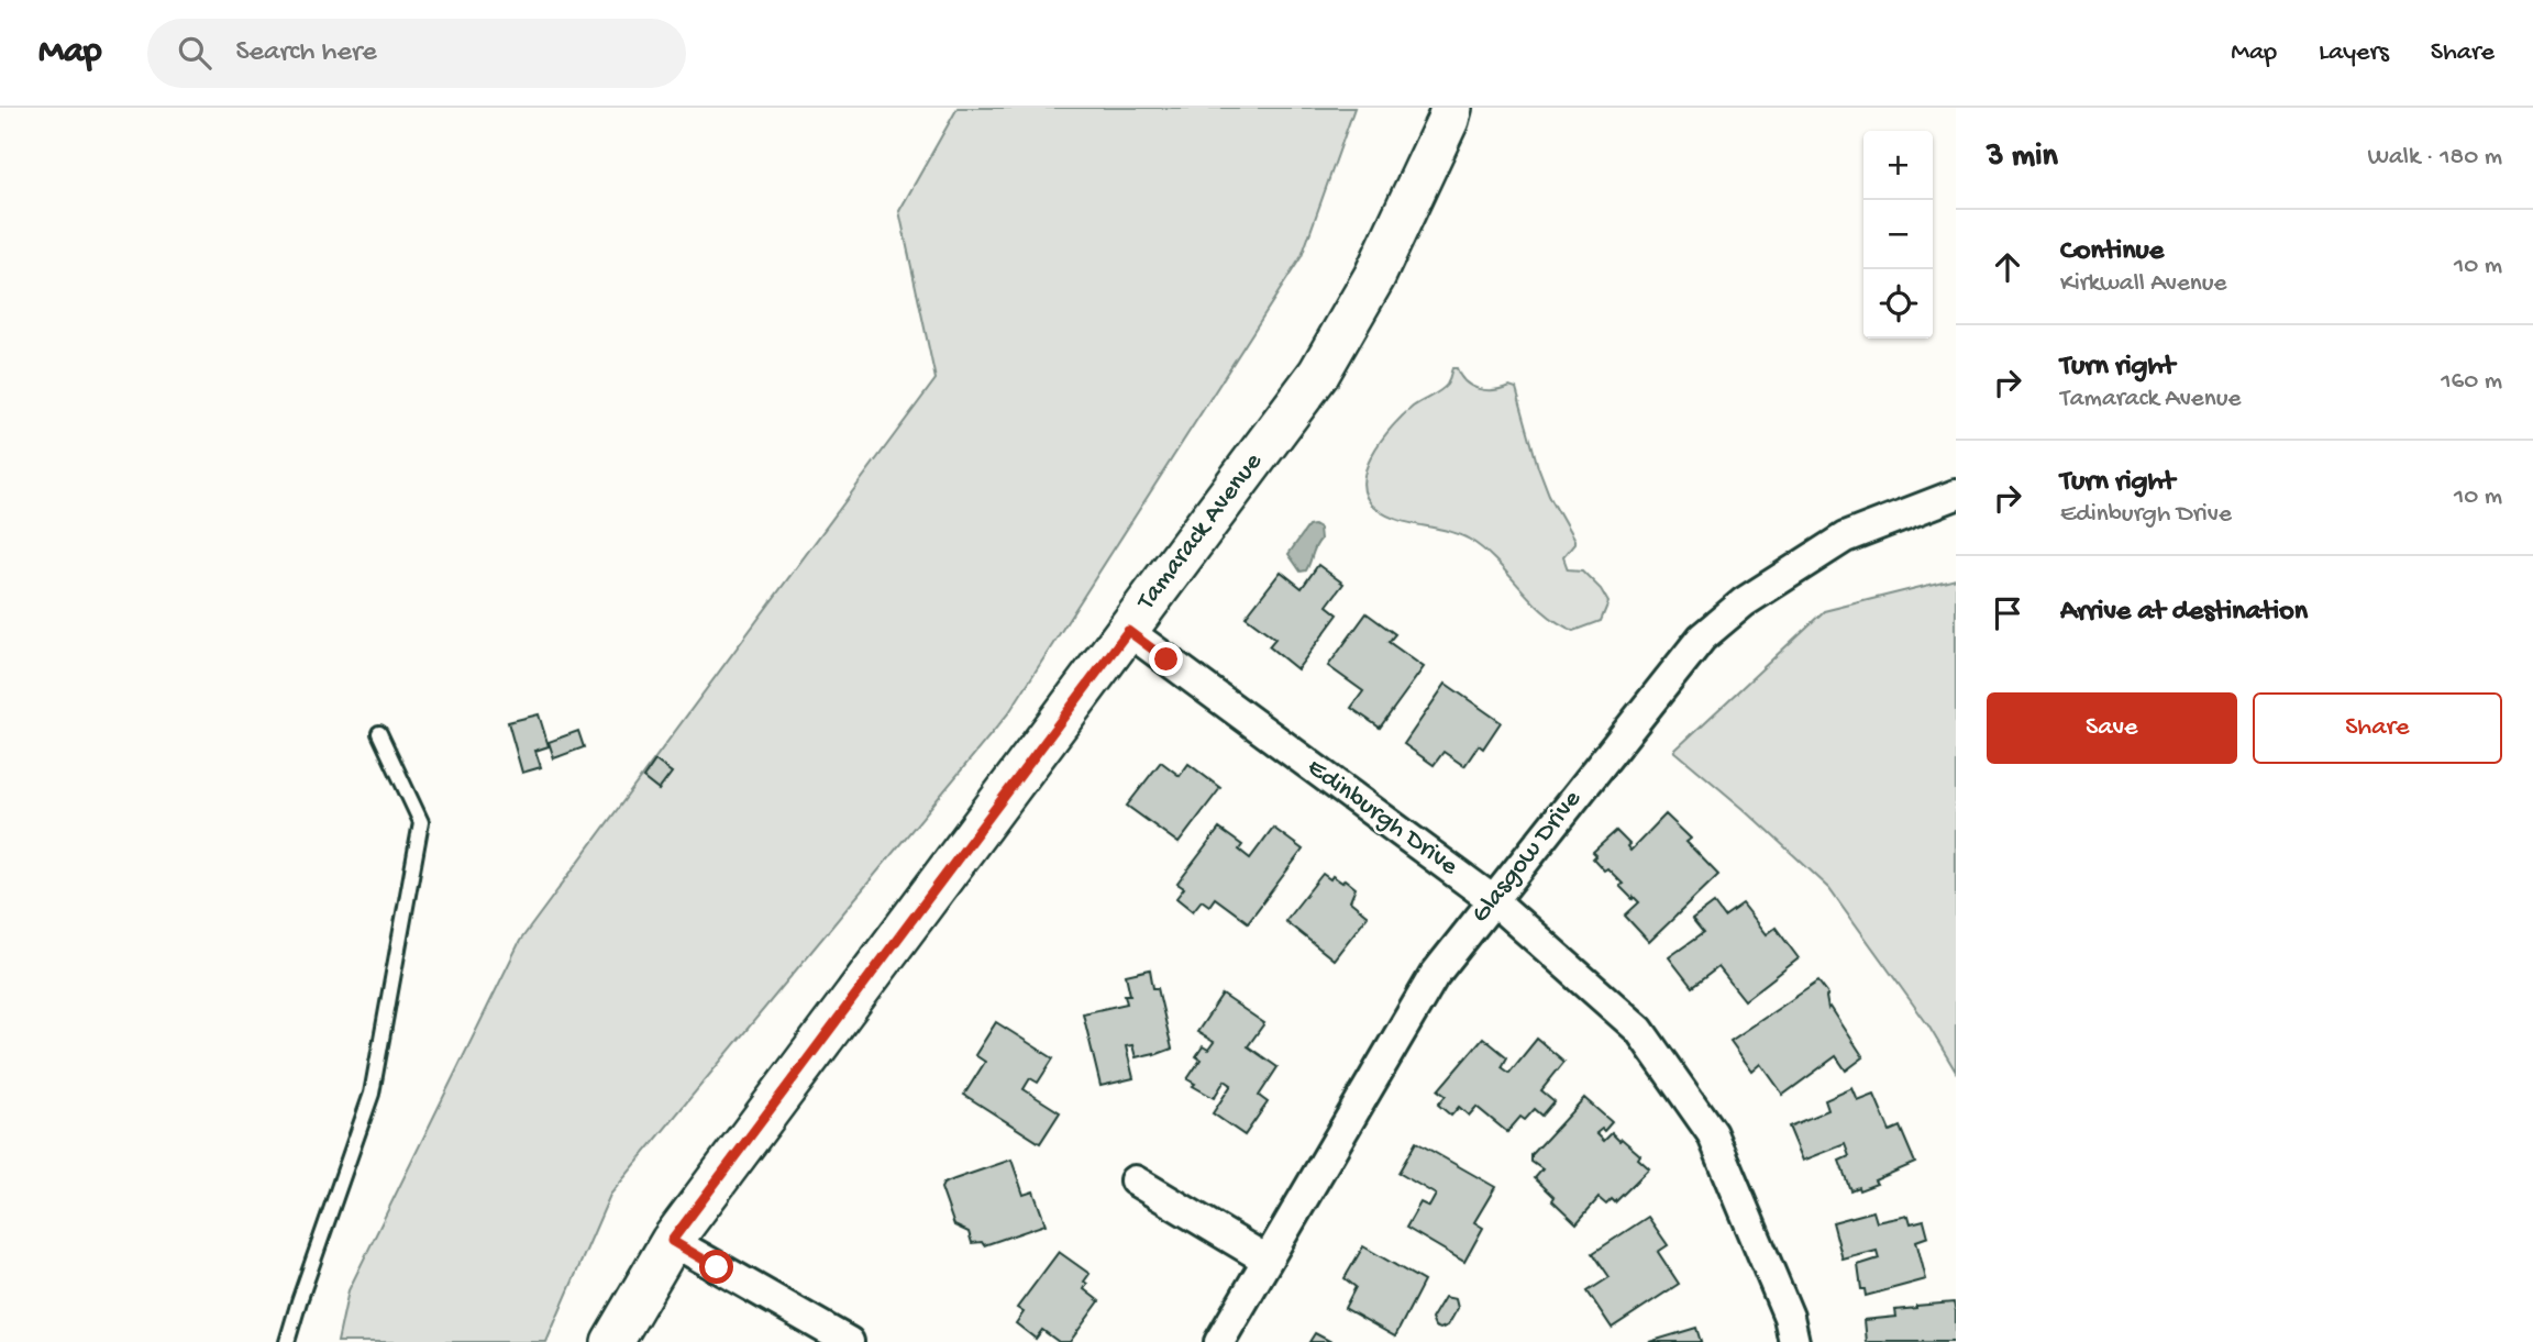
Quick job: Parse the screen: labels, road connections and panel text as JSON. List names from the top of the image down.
{
  "streets": {
    "main road": ["Tamarack Avenue"],
    "street": ["Edinburgh Drive", "Glasgow Drive"]
  },
  "crossings": [
    ["Tamarack Avenue", "Edinburgh Drive"],
    ["Edinburgh Drive", "Glasgow Drive"]
  ],
  "page": {
    "header": "Map",
    "search": "Search here",
    "nav": ["Map", "Layers", "Share"],
    "heading": ["3 min", "Walk · 180 m"],
    "map_buttons": ["+", "−"],
    "list": [
      ["Continue", "Kirkwall Avenue", "10 m"],
      ["Turn right", "Tamarack Avenue", "160 m"],
      ["Turn right", "Edinburgh Drive", "10 m"],
      "Arrive at destination"
    ],
    "buttons": ["Save", "Share"]
  }
}
